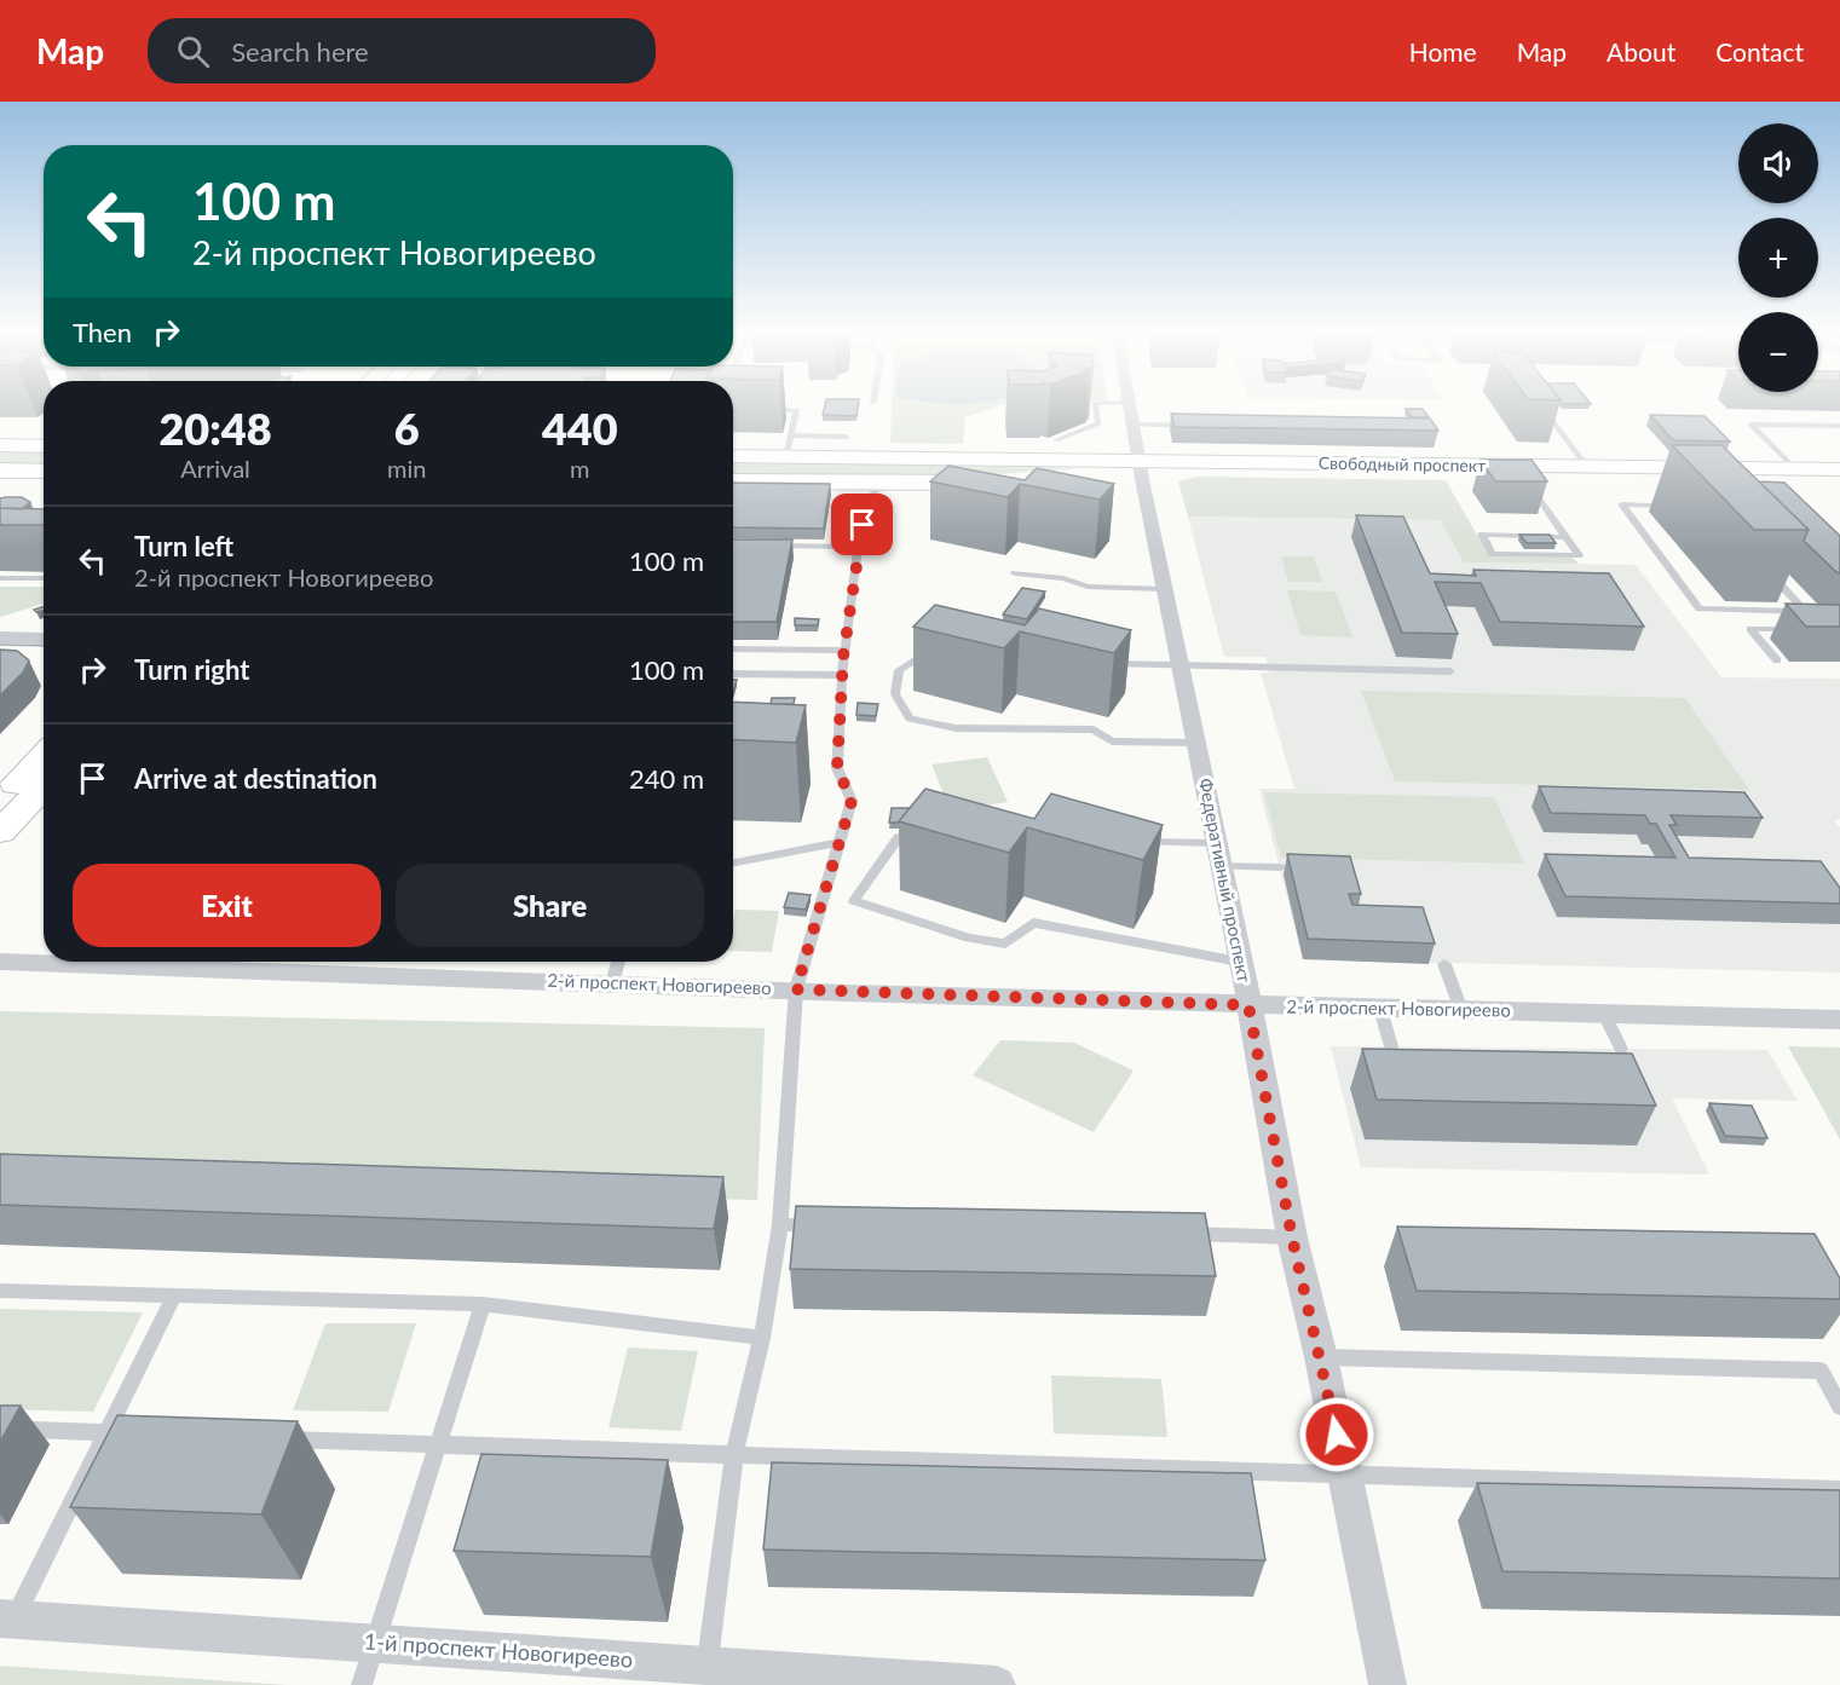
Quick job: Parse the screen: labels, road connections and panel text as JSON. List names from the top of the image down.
{
  "streets": {
    "main road": ["Свободный проспект"],
    "street": ["Федеративный проспект", "2-й проспект Новогиреево", "1-й проспект Новогиреево"]
  },
  "crossings": [
    ["Свободный проспект", "Федеративный проспект"],
    ["Федеративный проспект", "2-й проспект Новогиреево"]
  ],
  "page": {
    "header": "Map",
    "search": "Search here",
    "nav": [
      "Home",
      "Map",
      "About",
      "Contact"
    ],
    "map_buttons": ["+", "−"],
    "turn": ["100 m", "2-й проспект Новогиреево"],
    "then": "Then",
    "eta": [
      "20:48",
      "Arrival",
      "6",
      "min",
      "440",
      "m"
    ],
    "list": [
      {
        "name": "Turn left",
        "note": "2-й проспект Новогиреево",
        "value": "100 m"
      },
      {
        "name": "Turn right",
        "value": "100 m"
      },
      {
        "name": "Arrive at destination",
        "value": "240 m"
      }
    ],
    "buttons": ["Exit", "Share"]
  }
}
